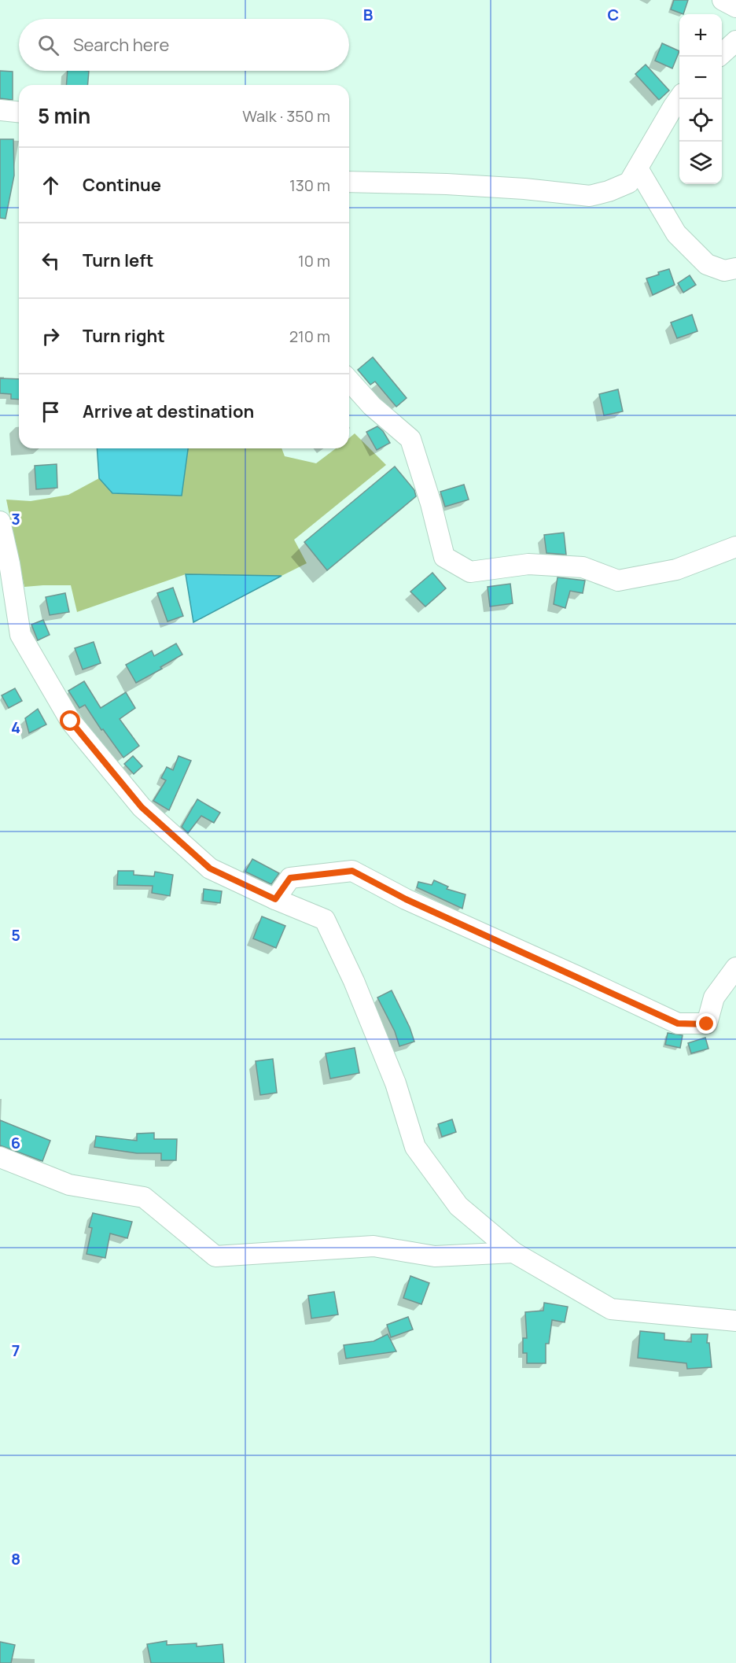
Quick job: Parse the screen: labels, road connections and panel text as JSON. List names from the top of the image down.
{
  "page": {
    "map_buttons": ["+", "−"],
    "search": "Search here",
    "heading": ["5 min", "Walk · 350 m"],
    "list": [
      ["Continue", "130 m"],
      ["Turn left", "10 m"],
      ["Turn right", "210 m"],
      "Arrive at destination"
    ]
  },
  "grid": {
    "columns": ["B", "C"],
    "rows": [
      "3",
      "4",
      "5",
      "6",
      "7",
      "8"
    ]
  }
}
